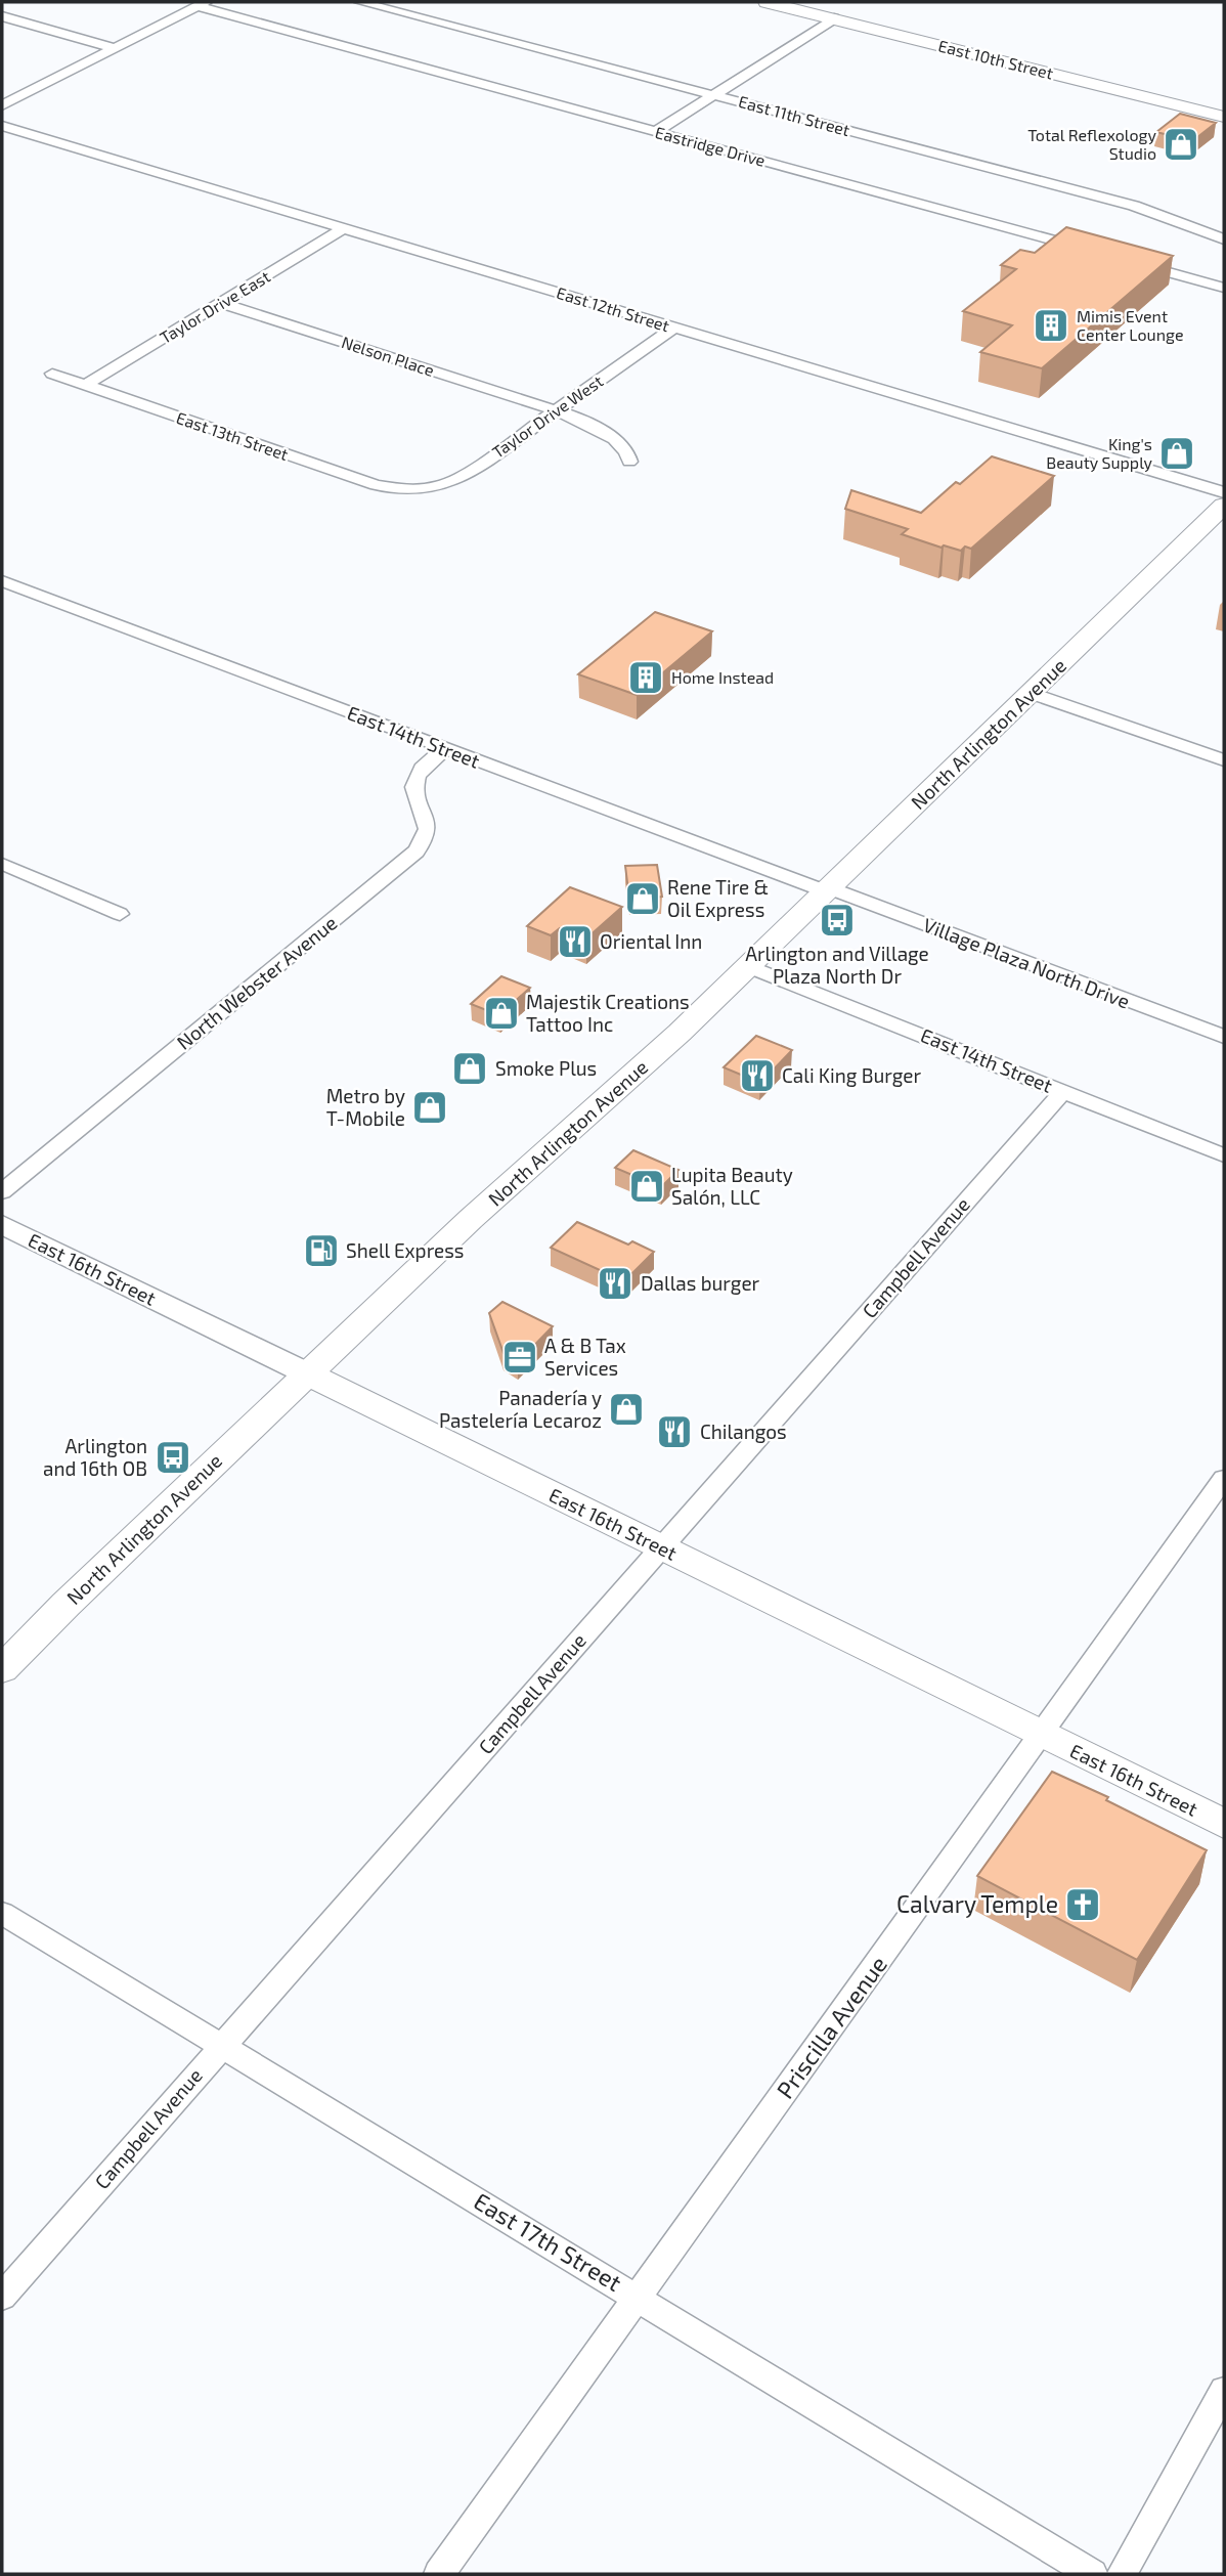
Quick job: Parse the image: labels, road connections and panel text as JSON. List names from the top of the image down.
{
  "streets": {
    "main road": ["East 10th Street", "North Arlington Avenue", "East 16th Street"],
    "street": [
      "East 11th Street",
      "Eastridge Drive",
      "Taylor Drive East",
      "East 12th Street",
      "Nelson Place",
      "Taylor Drive West",
      "East 13th Street",
      "East 14th Street",
      "Village Plaza North Drive",
      "North Webster Avenue",
      "Campbell Avenue",
      "Priscilla Avenue",
      "East 17th Street"
    ]
  },
  "crossings": [
    ["Taylor Drive East", "East 12th Street"],
    ["Taylor Drive East", "Nelson Place"],
    ["Taylor Drive East", "East 13th Street"],
    ["East 12th Street", "Taylor Drive West"],
    ["Nelson Place", "Taylor Drive West"],
    ["Taylor Drive West", "East 13th Street"],
    ["North Arlington Avenue", "East 14th Street"],
    ["North Arlington Avenue", "Village Plaza North Drive"],
    ["North Arlington Avenue", "East 16th Street"],
    ["East 14th Street", "Village Plaza North Drive"],
    ["East 14th Street", "North Webster Avenue"],
    ["East 14th Street", "Campbell Avenue"],
    ["Campbell Avenue", "East 16th Street"],
    ["Campbell Avenue", "East 17th Street"],
    ["East 16th Street", "Priscilla Avenue"],
    ["Priscilla Avenue", "East 17th Street"]
  ],
  "places": {
    "shop": [
      "Total Reflexology Studio",
      "King's Beauty Supply",
      "Rene Tire & Oil Express",
      "Majestik Creations Tattoo Inc",
      "Smoke Plus",
      "Metro by T-Mobile",
      "Lupita Beauty Salón, LLC",
      "Panadería y Pastelería Lecaroz"
    ],
    "building": ["Mimis Event Center Lounge", "Home Instead"],
    "bus stop": ["Arlington and Village Plaza North Dr", "Arlington and 16th OB"],
    "restaurant": [
      "Oriental Inn",
      "Cali King Burger",
      "Dallas burger",
      "Chilangos"
    ],
    "fuel station": ["Shell Express"],
    "office": ["A & B Tax Services"],
    "church": ["Calvary Temple"]
  }
}
